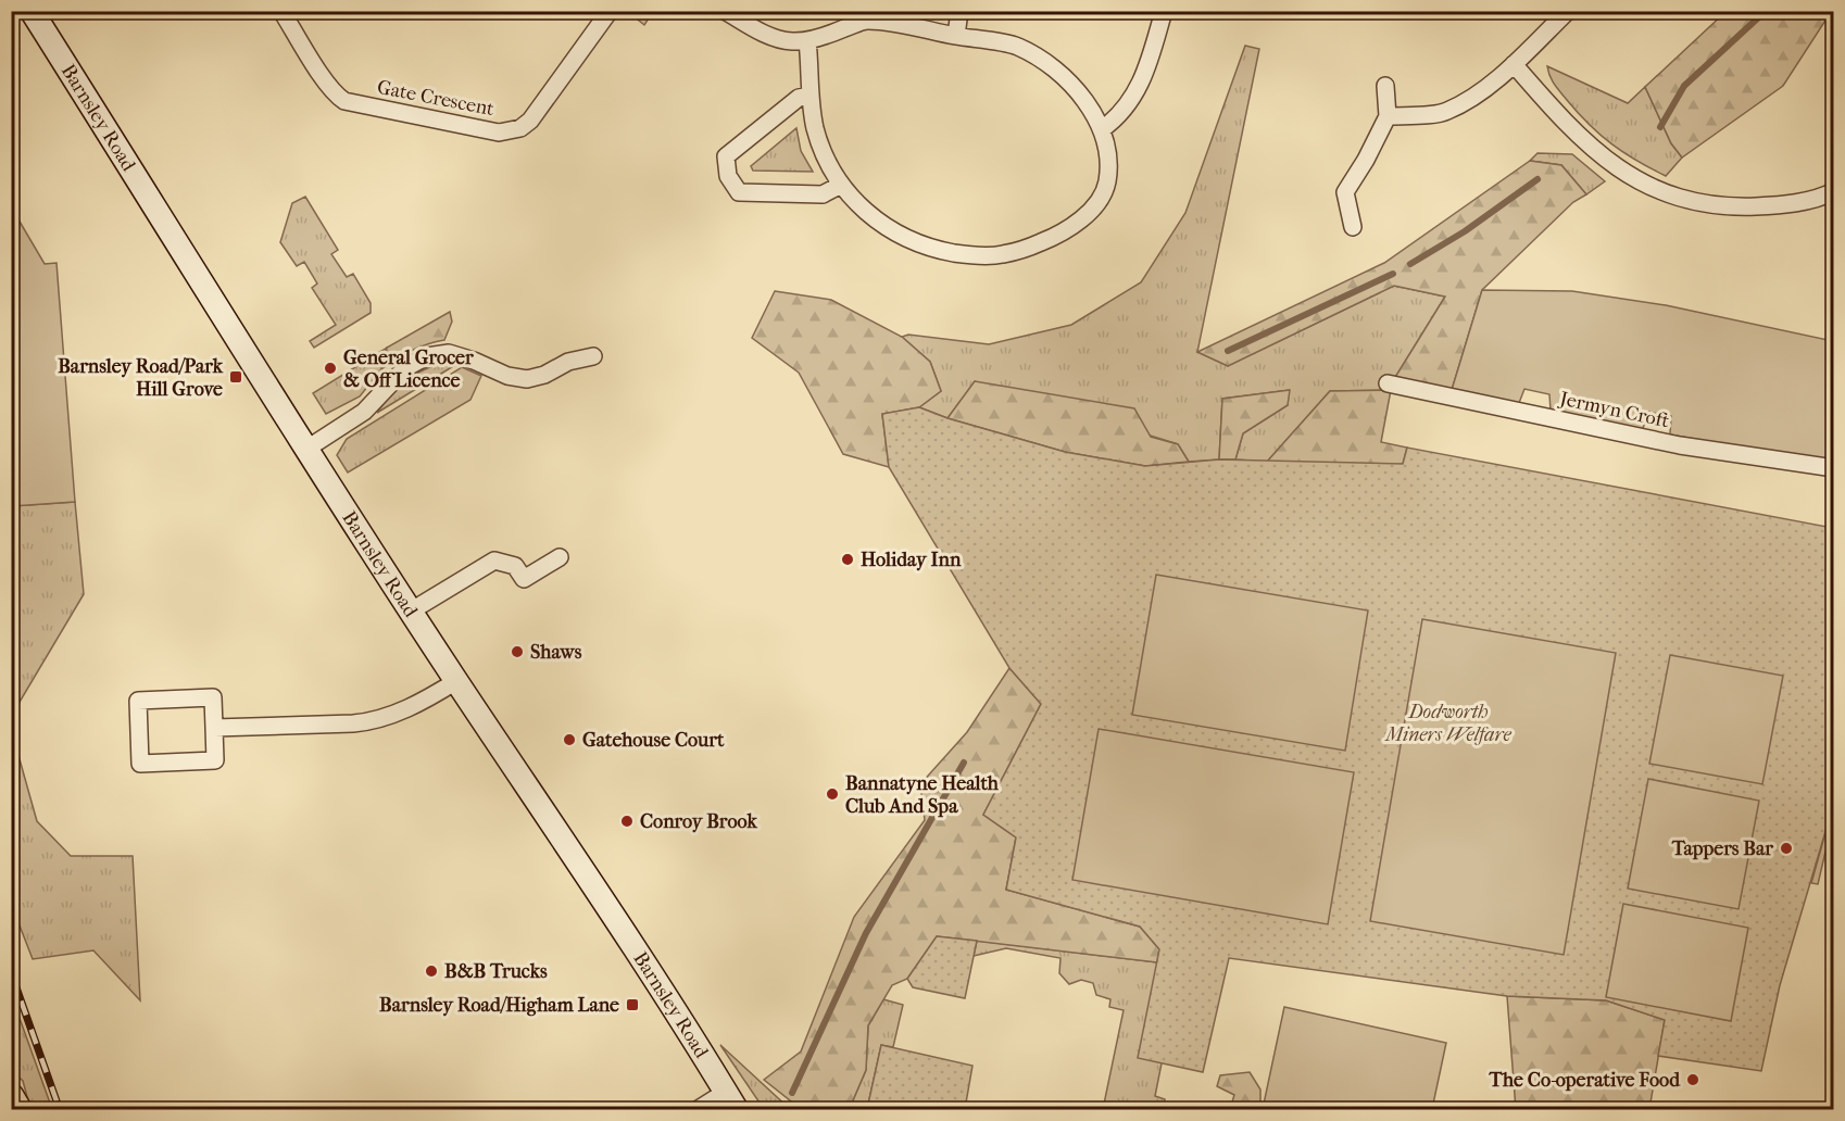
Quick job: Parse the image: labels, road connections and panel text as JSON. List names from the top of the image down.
{
  "streets": {
    "main road": ["Barnsley Road"],
    "street": ["Gate Crescent", "Jermyn Croft"]
  },
  "parks": ["Dodworth Miners Welfare"],
  "places": {
    "other": [
      "General Grocer & Off Licence",
      "Holiday Inn",
      "Shaws",
      "Gatehouse Court",
      "Bannatyne Health Club And Spa",
      "Conroy Brook",
      "Tappers Bar",
      "B&B Trucks",
      "The Co-operative Food"
    ],
    "transit": ["Barnsley Road/Park Hill Grove", "Barnsley Road/Higham Lane"]
  }
}
